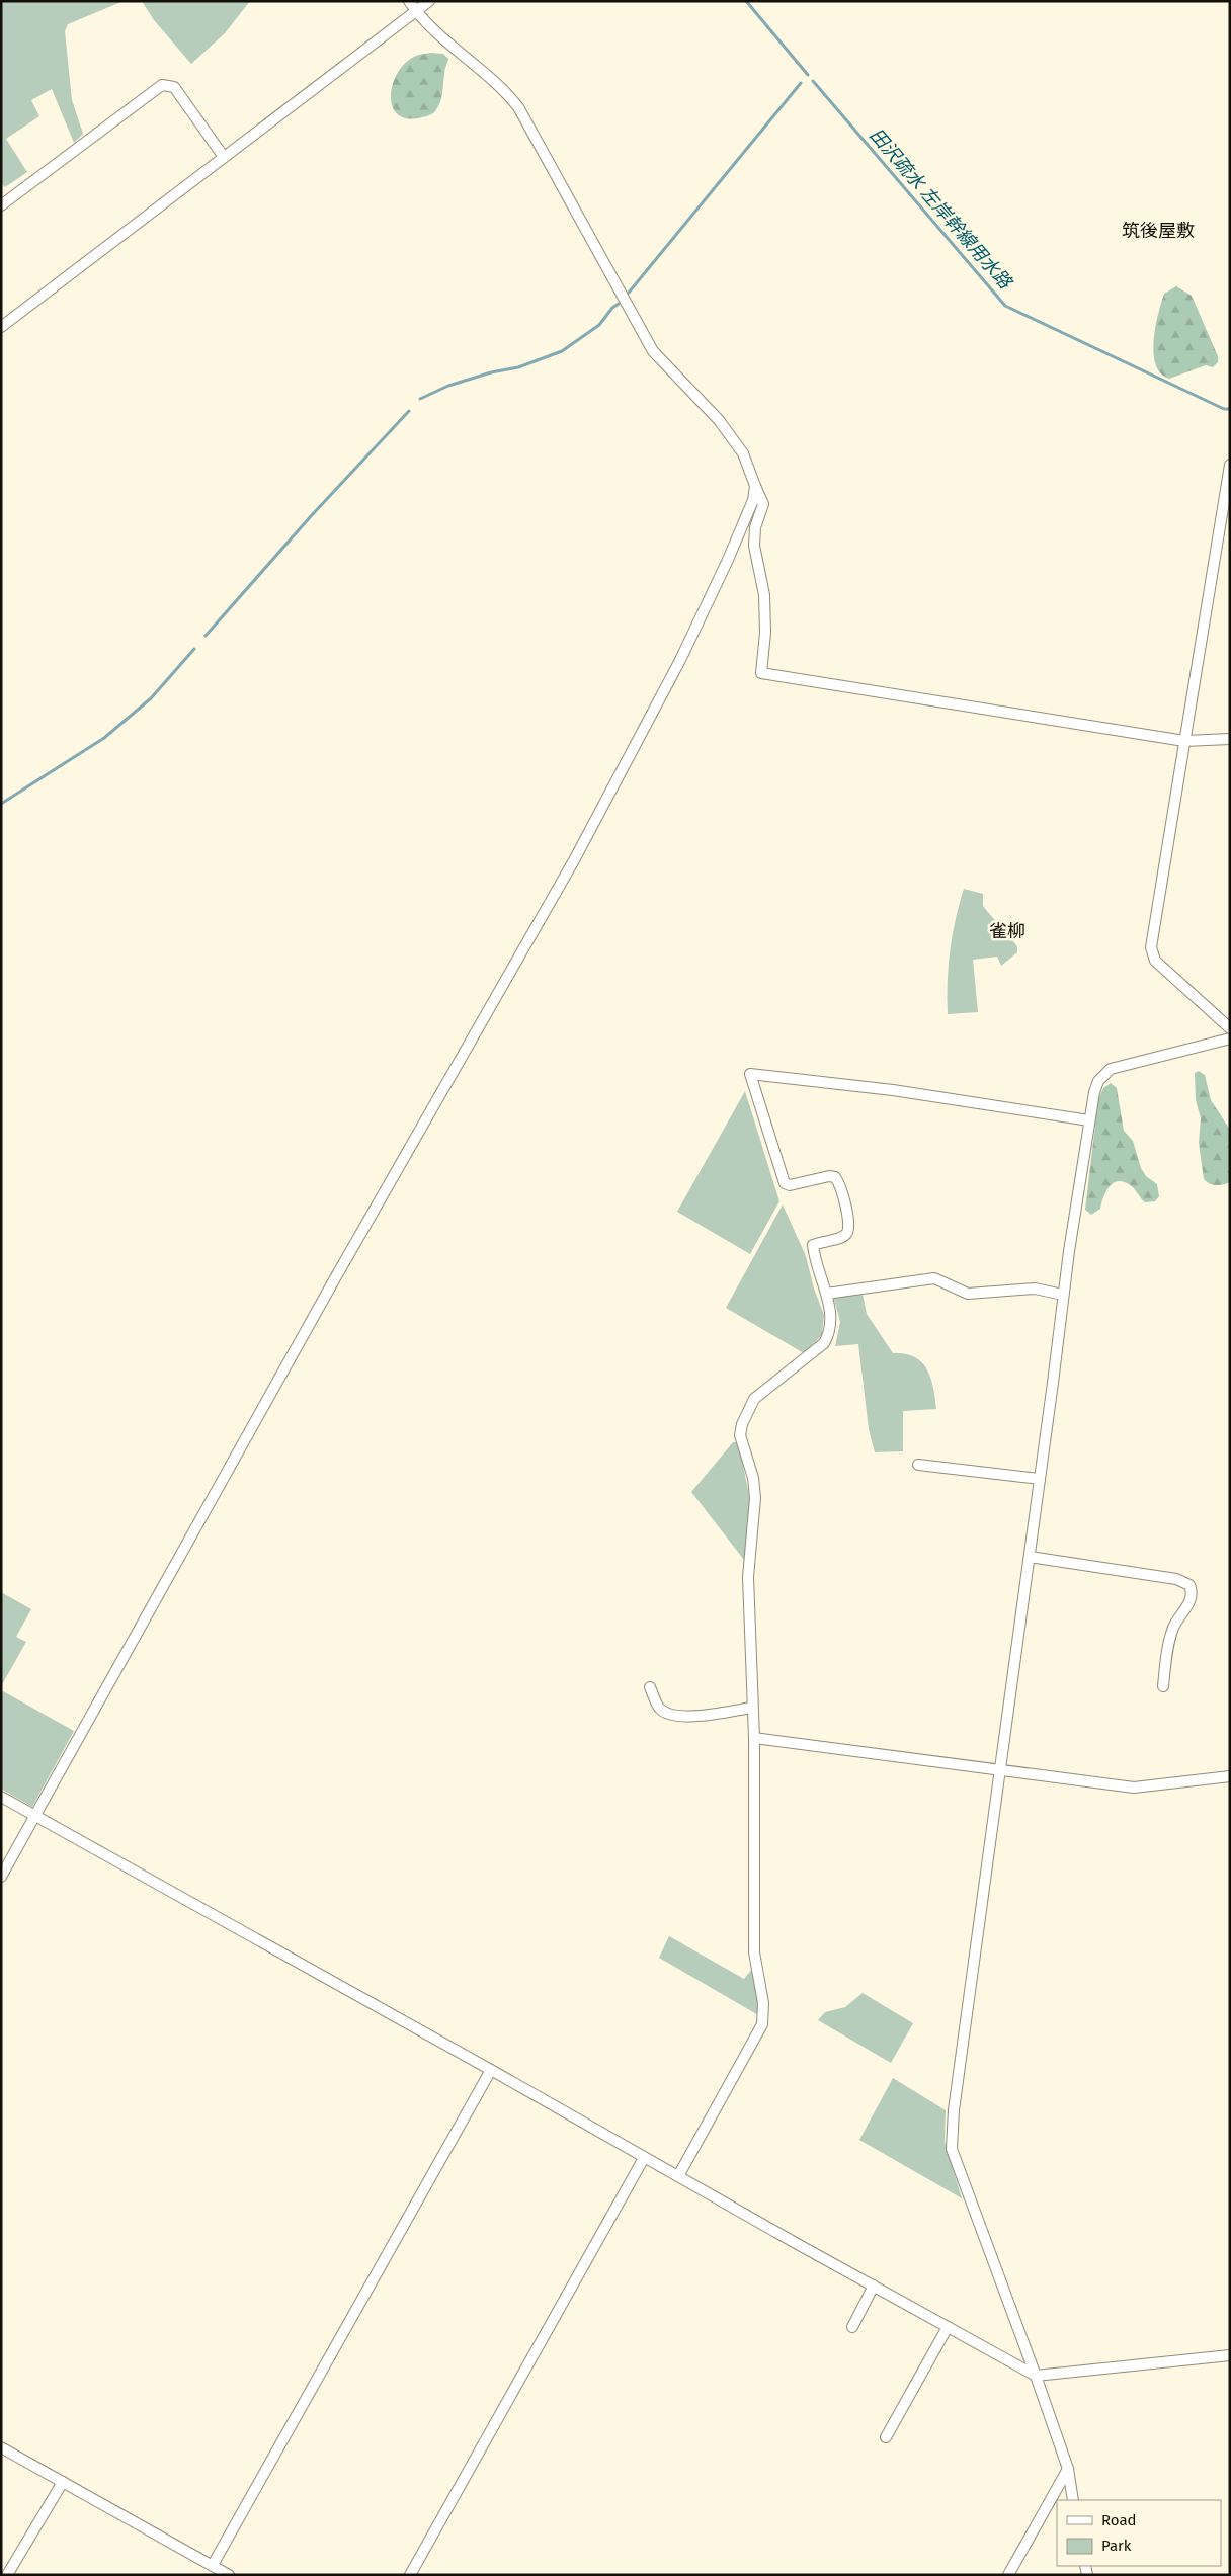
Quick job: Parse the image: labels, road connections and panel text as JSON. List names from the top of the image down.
{
  "districts": ["筑後屋敷", "雀柳"],
  "water": ["田沢疏水 左岸幹線用水路"],
  "legend": ["Road", "Park"]
}
